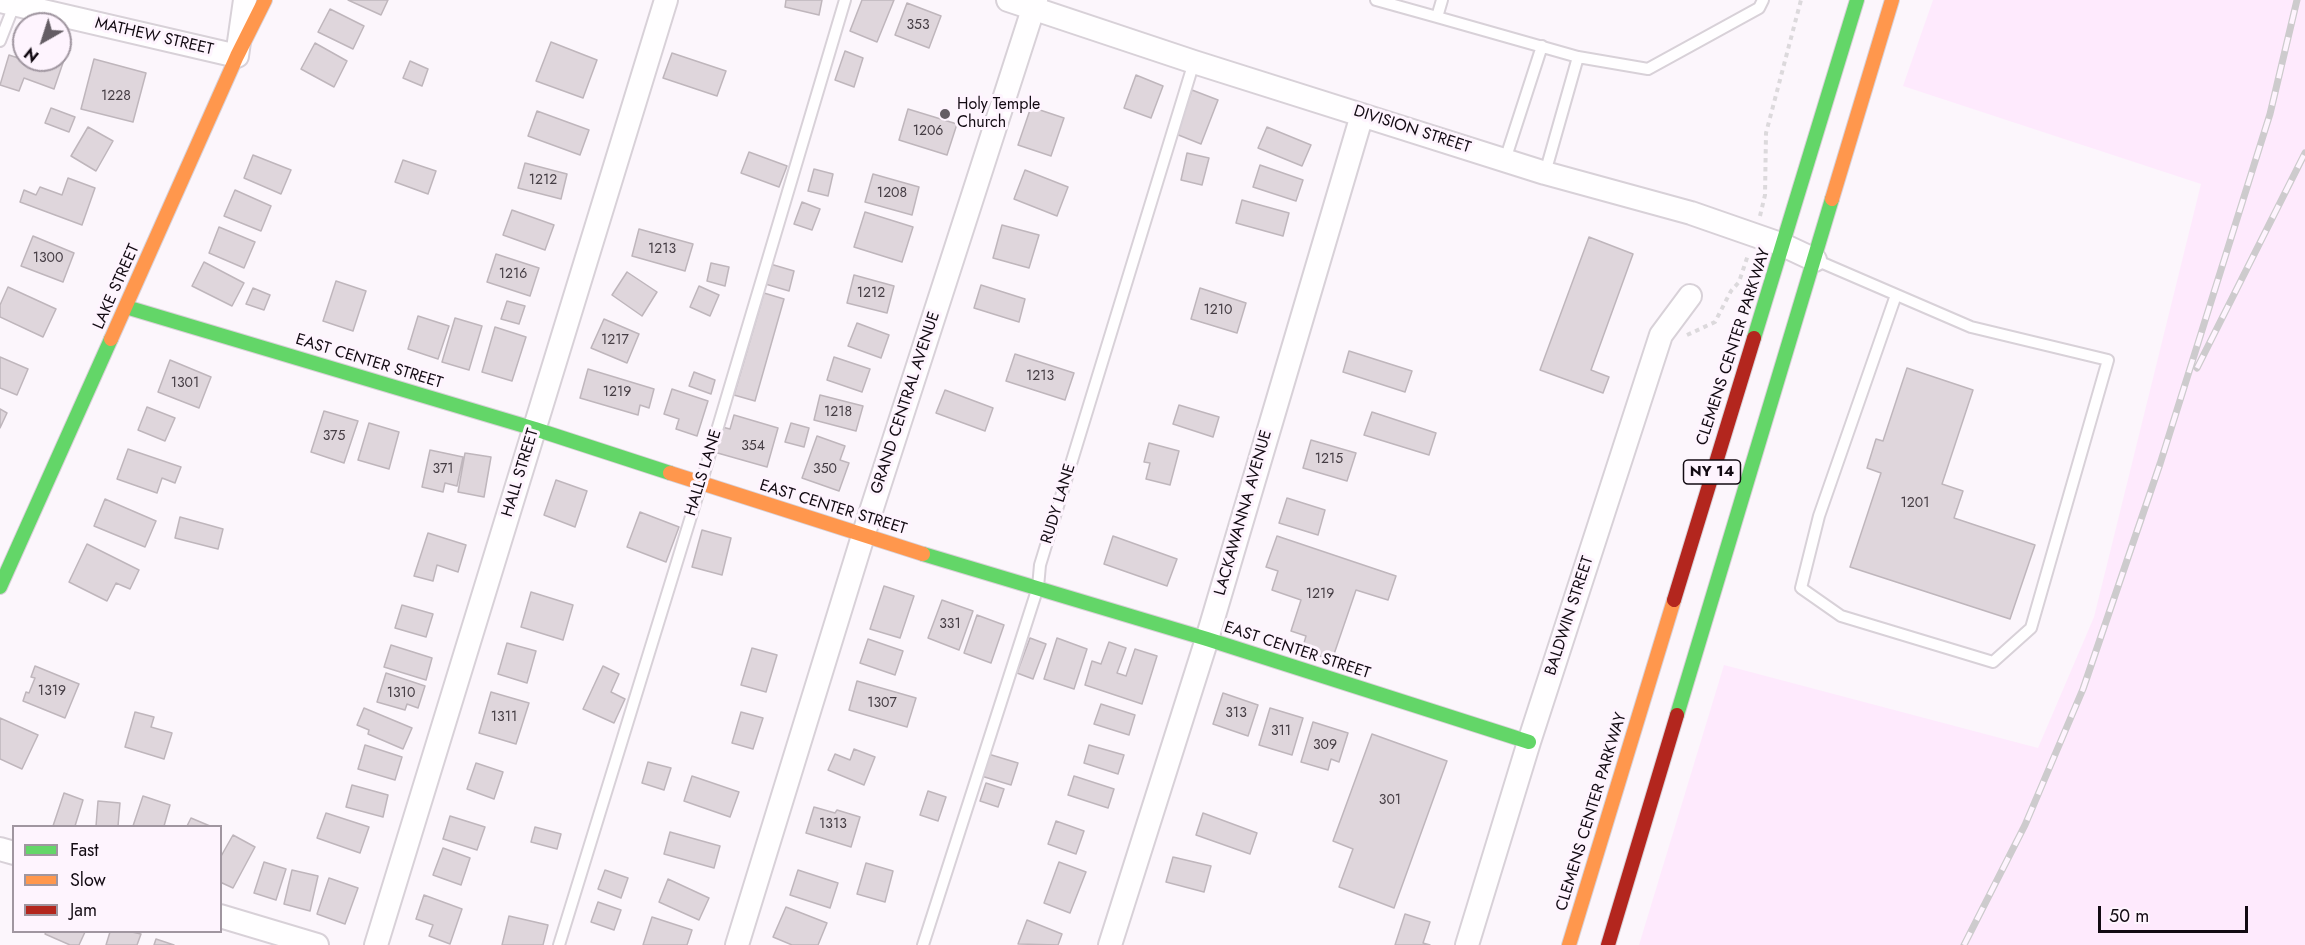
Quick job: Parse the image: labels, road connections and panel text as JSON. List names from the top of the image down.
{
  "streets": {
    "main road": [
      "LAKE STREET",
      "CLEMENS CENTER PARKWAY",
      "EAST CENTER STREET",
      "NY 14"
    ],
    "street": [
      "MATHEW STREET",
      "DIVISION STREET",
      "GRAND CENTRAL AVENUE",
      "HALL STREET",
      "LACKAWANNA AVENUE",
      "BALDWIN STREET"
    ],
    "lane": ["HALLS LANE", "RUDY LANE"]
  },
  "crossings": [
    ["MATHEW STREET", "LAKE STREET"],
    ["DIVISION STREET", "CLEMENS CENTER PARKWAY"],
    ["DIVISION STREET", "GRAND CENTRAL AVENUE"],
    ["DIVISION STREET", "NY 14"],
    ["DIVISION STREET", "RUDY LANE"],
    ["DIVISION STREET", "LACKAWANNA AVENUE"],
    ["LAKE STREET", "EAST CENTER STREET"],
    ["EAST CENTER STREET", "GRAND CENTRAL AVENUE"],
    ["EAST CENTER STREET", "HALL STREET"],
    ["EAST CENTER STREET", "HALLS LANE"],
    ["EAST CENTER STREET", "RUDY LANE"],
    ["EAST CENTER STREET", "LACKAWANNA AVENUE"],
    ["EAST CENTER STREET", "BALDWIN STREET"]
  ],
  "places": ["Holy Temple Church"],
  "house_numbers": [
    "353",
    "1228",
    "1206",
    "1212",
    "1208",
    "1213",
    "1300",
    "1216",
    "1212",
    "1210",
    "1217",
    "1213",
    "1301",
    "1219",
    "1218",
    "375",
    "354",
    "1215",
    "371",
    "350",
    "1201",
    "1219",
    "331",
    "1319",
    "1310",
    "1307",
    "313",
    "1311",
    "311",
    "309",
    "301",
    "1313"
  ],
  "legend": ["Fast", "Slow", "Jam"],
  "scale_bar": "50 m",
  "north": "bottom left"
}
